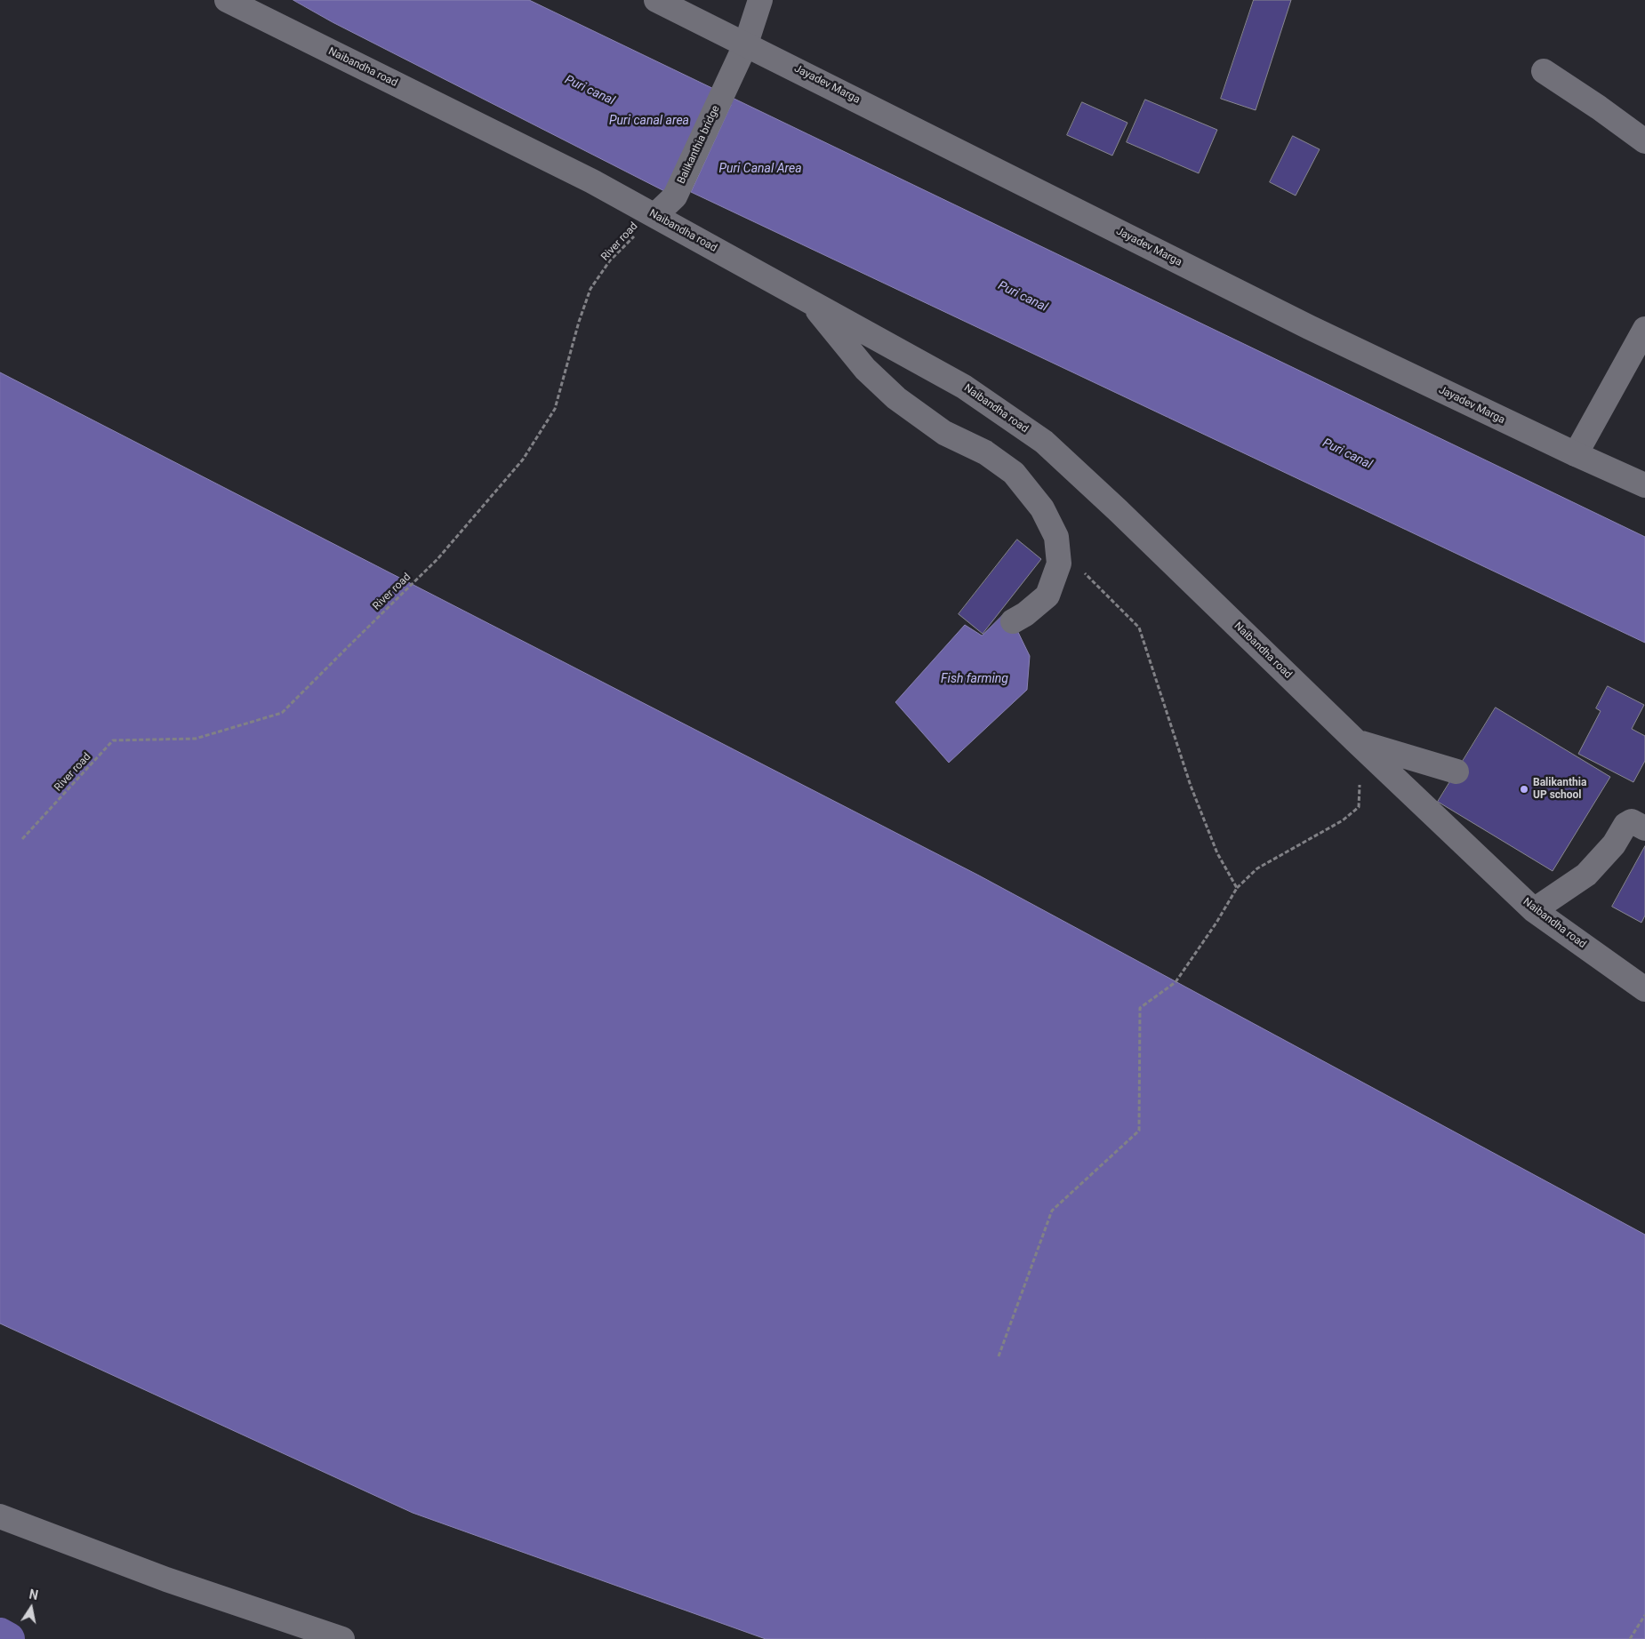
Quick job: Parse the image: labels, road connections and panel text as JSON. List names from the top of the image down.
{
  "streets": {
    "street": ["Naibandha road", "Jayadev Marga", "Balikanthia bridge"],
    "path": ["River road"]
  },
  "crossings": [
    ["Naibandha road", "Balikanthia bridge"],
    ["Naibandha road", "River road"],
    ["Jayadev Marga", "Balikanthia bridge"],
    ["Balikanthia bridge", "River road"]
  ],
  "water": [
    "Puri canal",
    "Puri canal area",
    "Puri Canal Area",
    "Fish farming"
  ],
  "places": ["Balikanthia UP school"],
  "north": "top"
}
